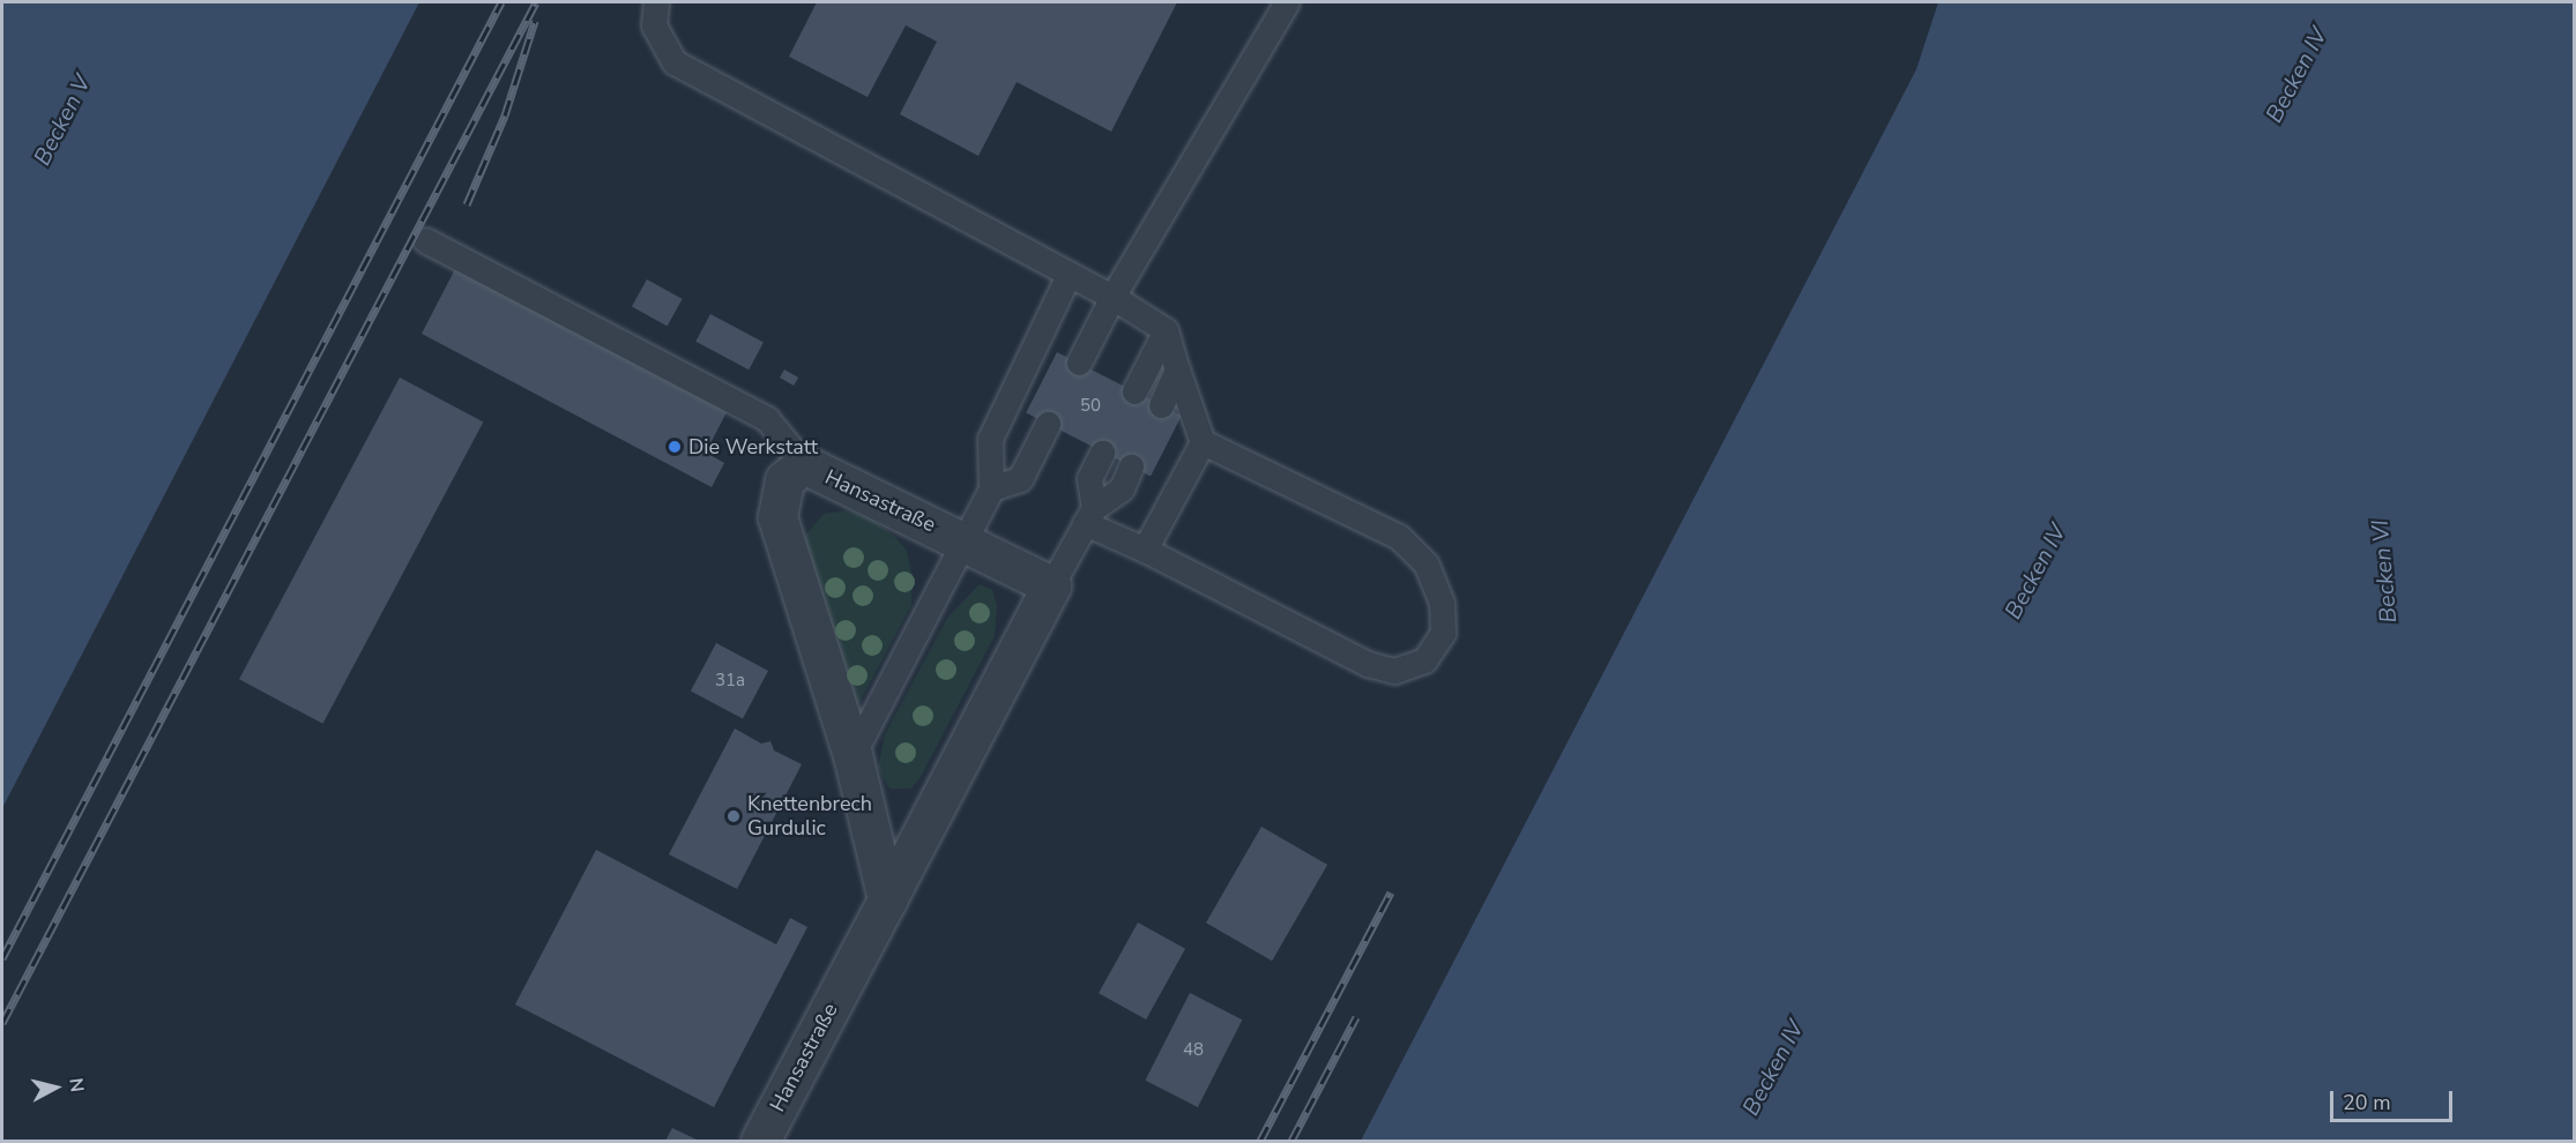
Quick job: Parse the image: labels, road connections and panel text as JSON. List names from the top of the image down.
{
  "streets": {
    "street": ["Hansastraße"]
  },
  "water": ["Becken IV", "Becken V", "Becken VI"],
  "places": ["Die Werkstatt", "Knettenbrech Gurdulic"],
  "house_numbers": ["50", "31a", "48"],
  "scale_bar": "20 m",
  "north": "right"
}
